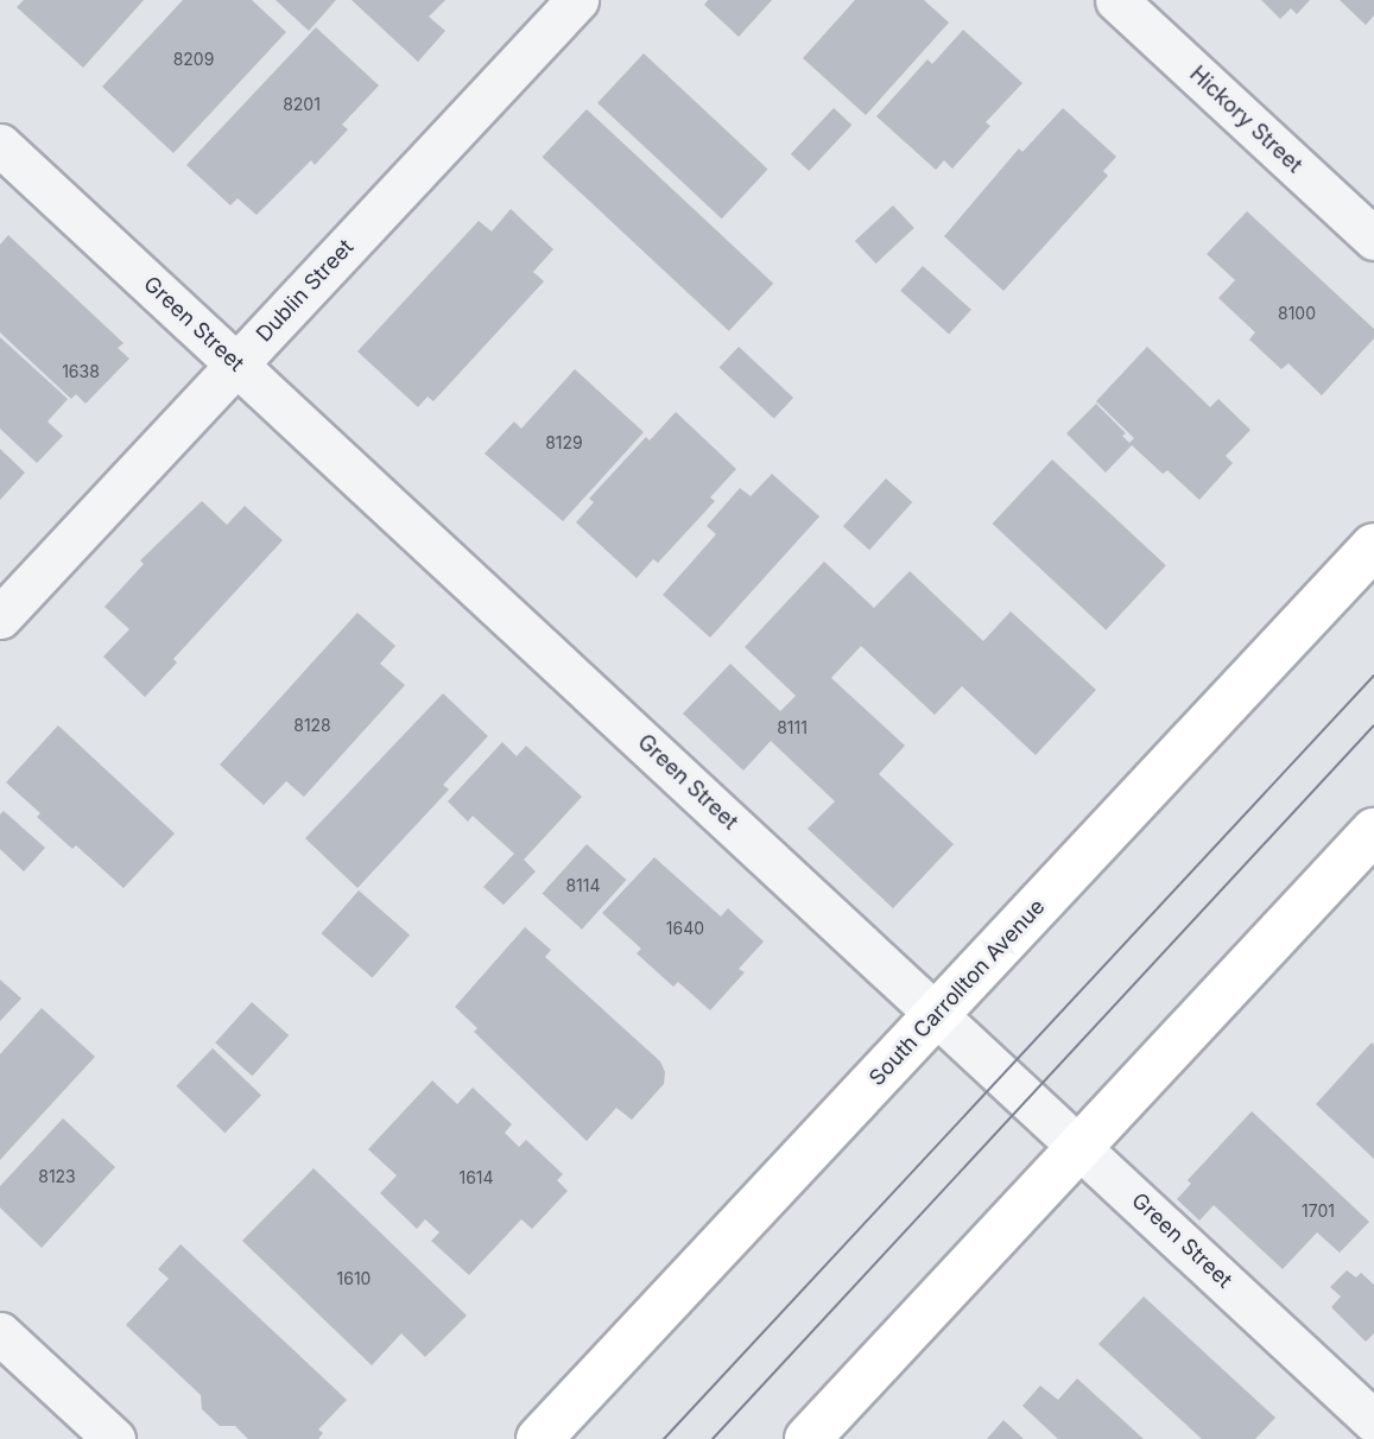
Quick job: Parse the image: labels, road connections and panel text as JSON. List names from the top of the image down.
{
  "streets": {
    "main road": ["South Carrollton Avenue"],
    "street": ["Hickory Street", "Dublin Street", "Green Street"]
  },
  "crossings": [
    ["Dublin Street", "Green Street"],
    ["Green Street", "South Carrollton Avenue"]
  ],
  "house_numbers": [
    "8209",
    "8201",
    "8100",
    "1638",
    "8129",
    "8128",
    "8111",
    "8114",
    "1640",
    "8123",
    "1614",
    "1701",
    "1610"
  ]
}
